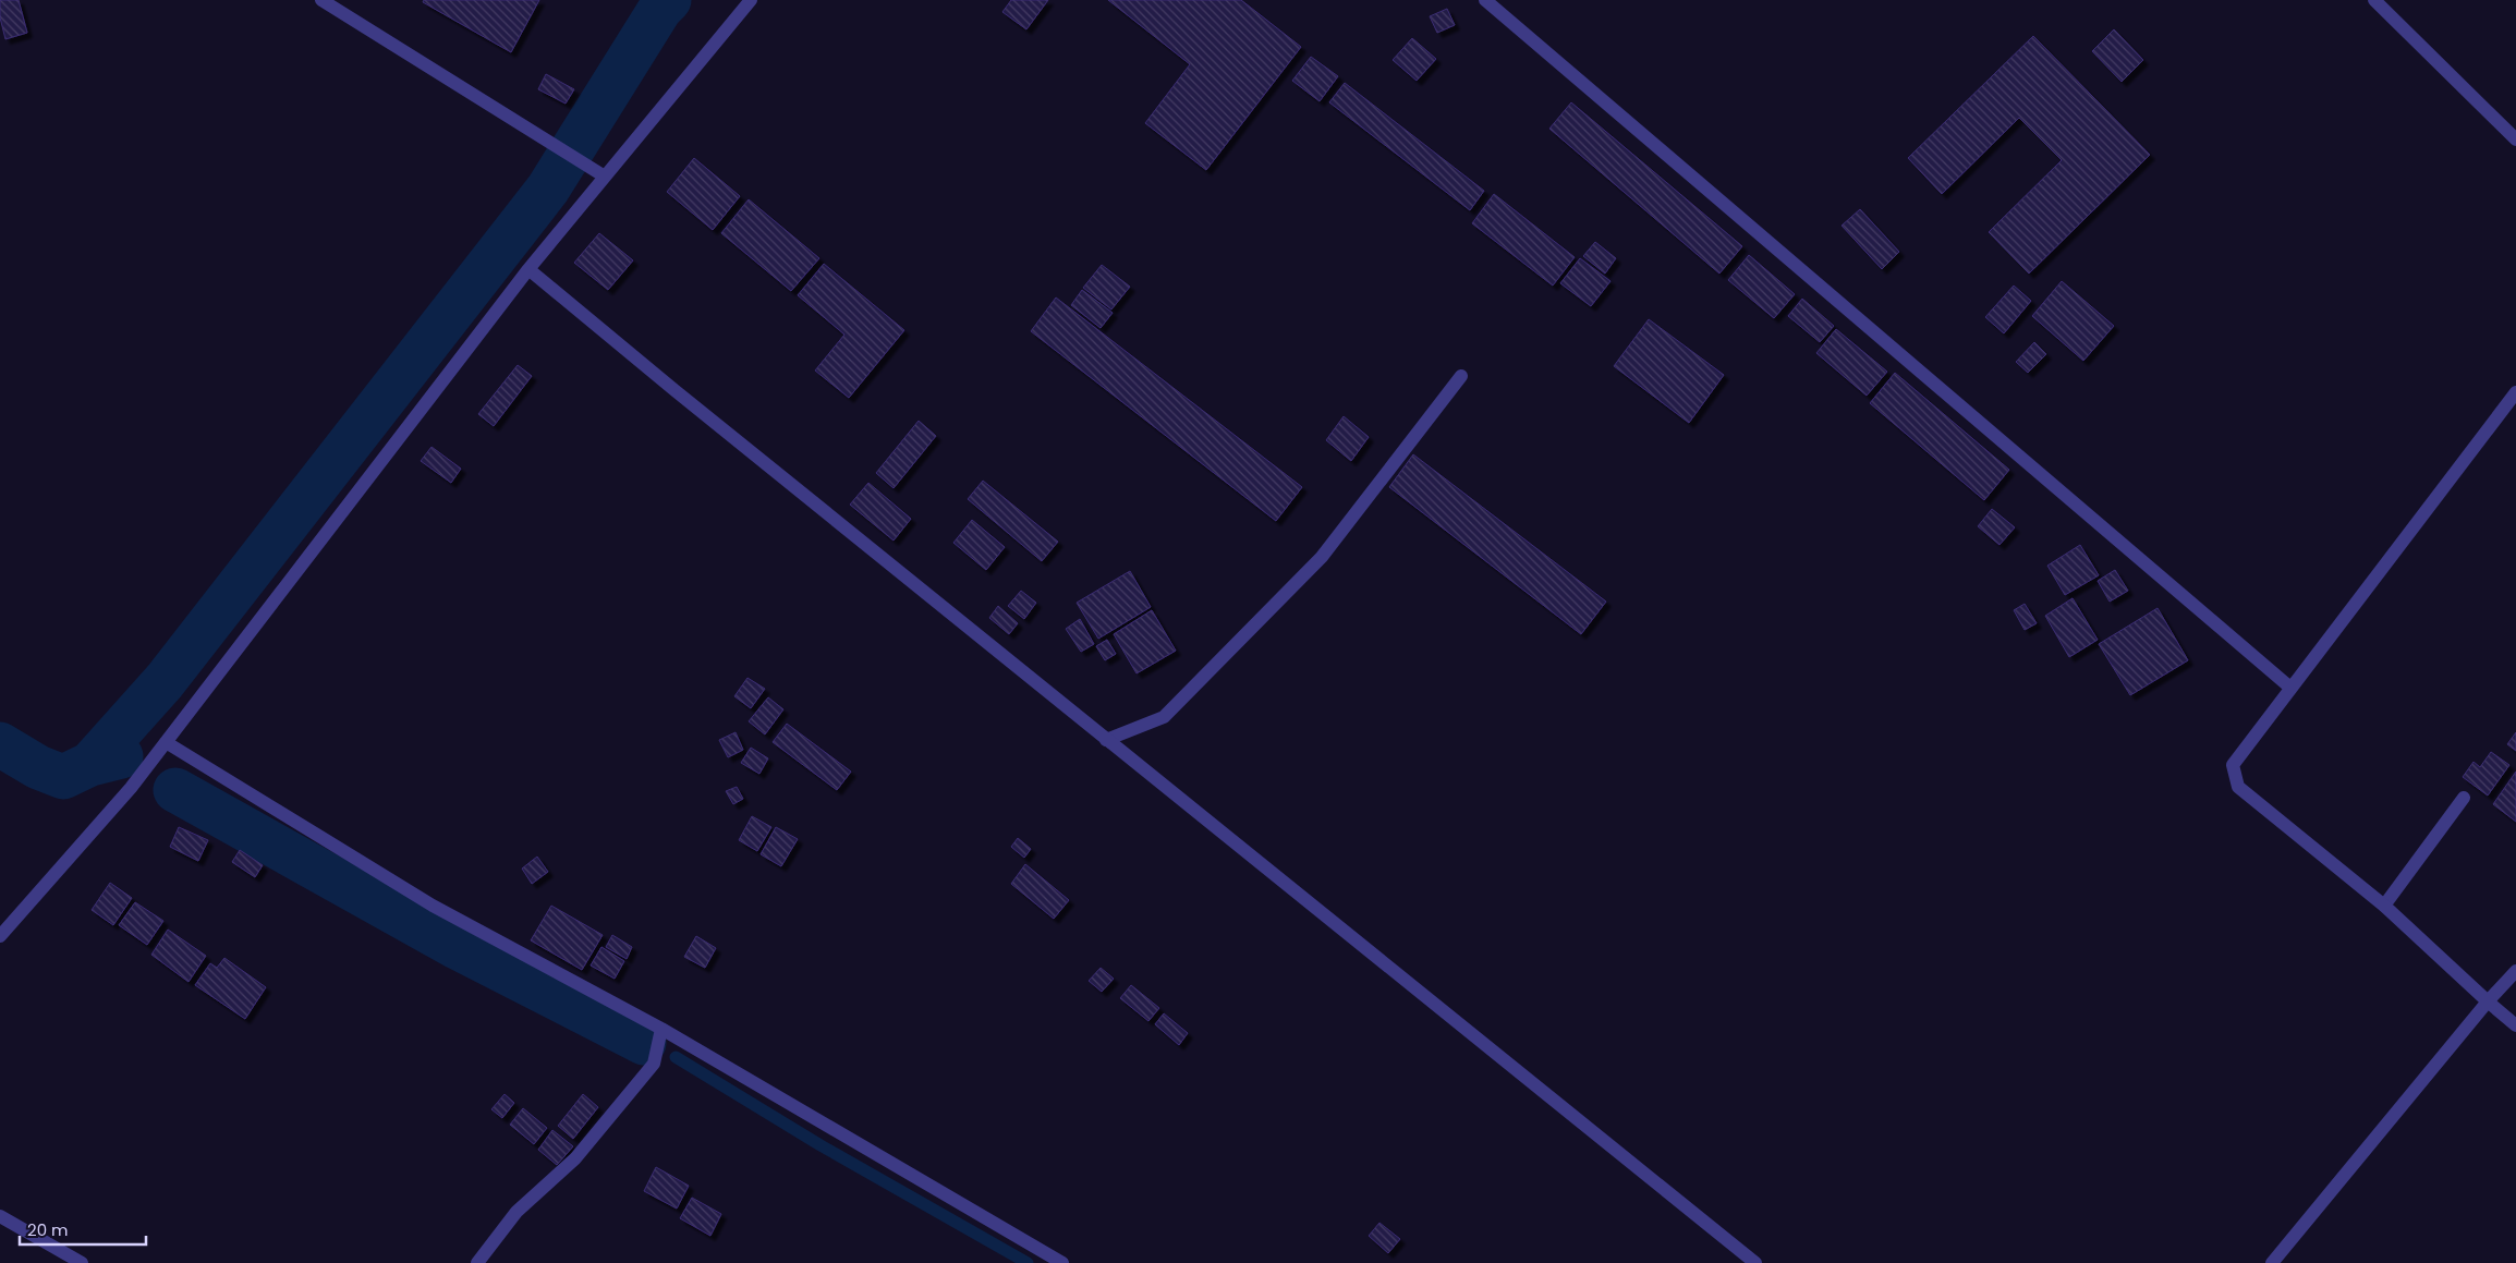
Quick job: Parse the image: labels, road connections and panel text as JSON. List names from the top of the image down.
{
  "scale_bar": "20 m"
}
